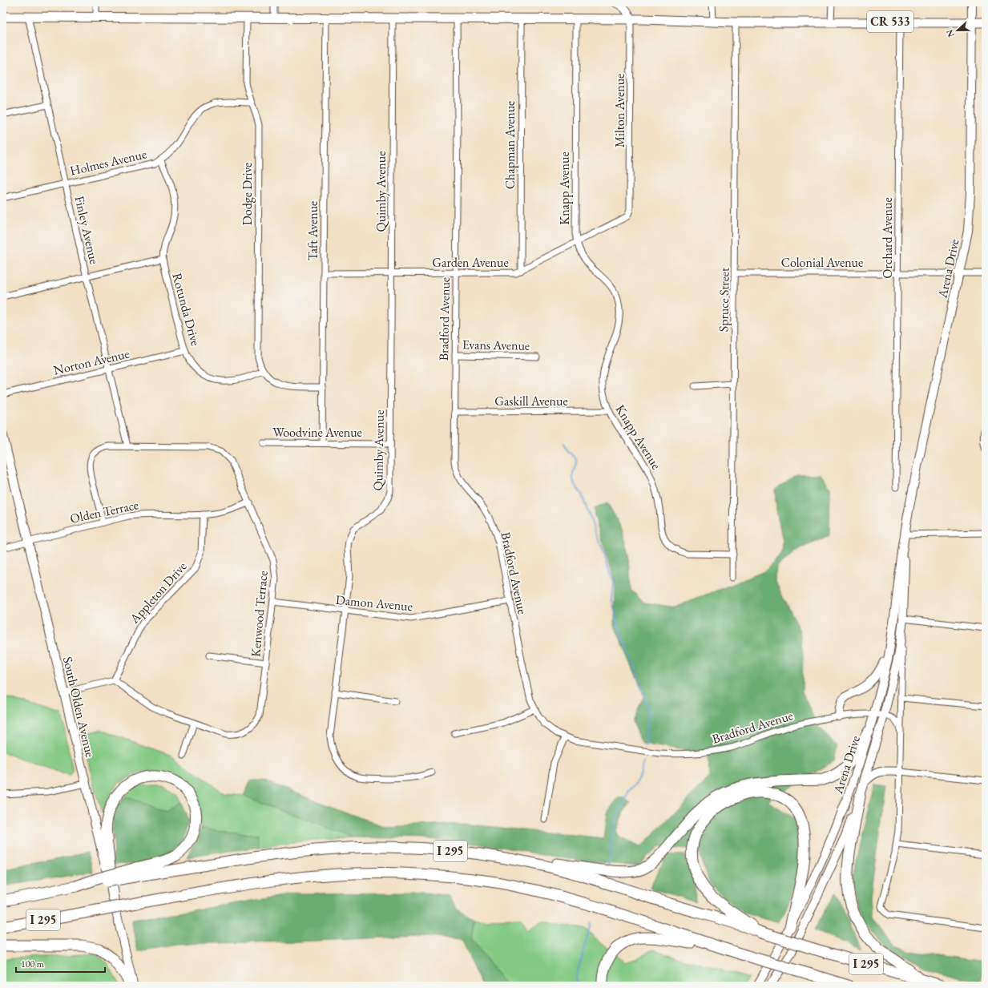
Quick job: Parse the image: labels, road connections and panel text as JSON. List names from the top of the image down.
{
  "streets": {
    "highway": ["I 295"],
    "main road": ["CR 533", "Arena Drive", "South Olden Avenue"],
    "street": [
      "Milton Avenue",
      "Chapman Avenue",
      "Holmes Avenue",
      "Knapp Avenue",
      "Quimby Avenue",
      "Dodge Drive",
      "Finley Avenue",
      "Taft Avenue",
      "Orchard Avenue",
      "Garden Avenue",
      "Colonial Avenue",
      "Spruce Street",
      "Rotunda Drive",
      "Bradford Avenue",
      "Evans Avenue",
      "Norton Avenue",
      "Gaskill Avenue",
      "Woodvine Avenue",
      "Olden Terrace",
      "Appleton Drive",
      "Damon Avenue",
      "Kenwood Terrace"
    ]
  },
  "crossings": [
    ["CR 533", "Milton Avenue"],
    ["CR 533", "Chapman Avenue"],
    ["CR 533", "Knapp Avenue"],
    ["CR 533", "Quimby Avenue"],
    ["CR 533", "Dodge Drive"],
    ["CR 533", "Finley Avenue"],
    ["CR 533", "Taft Avenue"],
    ["CR 533", "Orchard Avenue"],
    ["CR 533", "Arena Drive"],
    ["CR 533", "Spruce Street"],
    ["CR 533", "Bradford Avenue"],
    ["Milton Avenue", "Garden Avenue"],
    ["Chapman Avenue", "Garden Avenue"],
    ["Holmes Avenue", "Dodge Drive"],
    ["Holmes Avenue", "Finley Avenue"],
    ["Holmes Avenue", "Rotunda Drive"],
    ["Knapp Avenue", "Garden Avenue"],
    ["Knapp Avenue", "Spruce Street"],
    ["Knapp Avenue", "Gaskill Avenue"],
    ["Quimby Avenue", "Garden Avenue"],
    ["Quimby Avenue", "Woodvine Avenue"],
    ["Quimby Avenue", "Damon Avenue"],
    ["Dodge Drive", "Rotunda Drive"],
    ["Finley Avenue", "Norton Avenue"],
    ["Finley Avenue", "Kenwood Terrace"],
    ["Taft Avenue", "Garden Avenue"],
    ["Taft Avenue", "Woodvine Avenue"],
    ["Orchard Avenue", "Colonial Avenue"],
    ["Garden Avenue", "Bradford Avenue"],
    ["Colonial Avenue", "Arena Drive"],
    ["Colonial Avenue", "Spruce Street"],
    ["Arena Drive", "Bradford Avenue"],
    ["Rotunda Drive", "Norton Avenue"],
    ["Bradford Avenue", "Evans Avenue"],
    ["Bradford Avenue", "Gaskill Avenue"],
    ["Bradford Avenue", "Damon Avenue"],
    ["Olden Terrace", "Appleton Drive"],
    ["Olden Terrace", "Kenwood Terrace"],
    ["Olden Terrace", "South Olden Avenue"],
    ["Appleton Drive", "Kenwood Terrace"],
    ["Damon Avenue", "Kenwood Terrace"]
  ],
  "scale_bar": "100 m",
  "north": "left"
}
